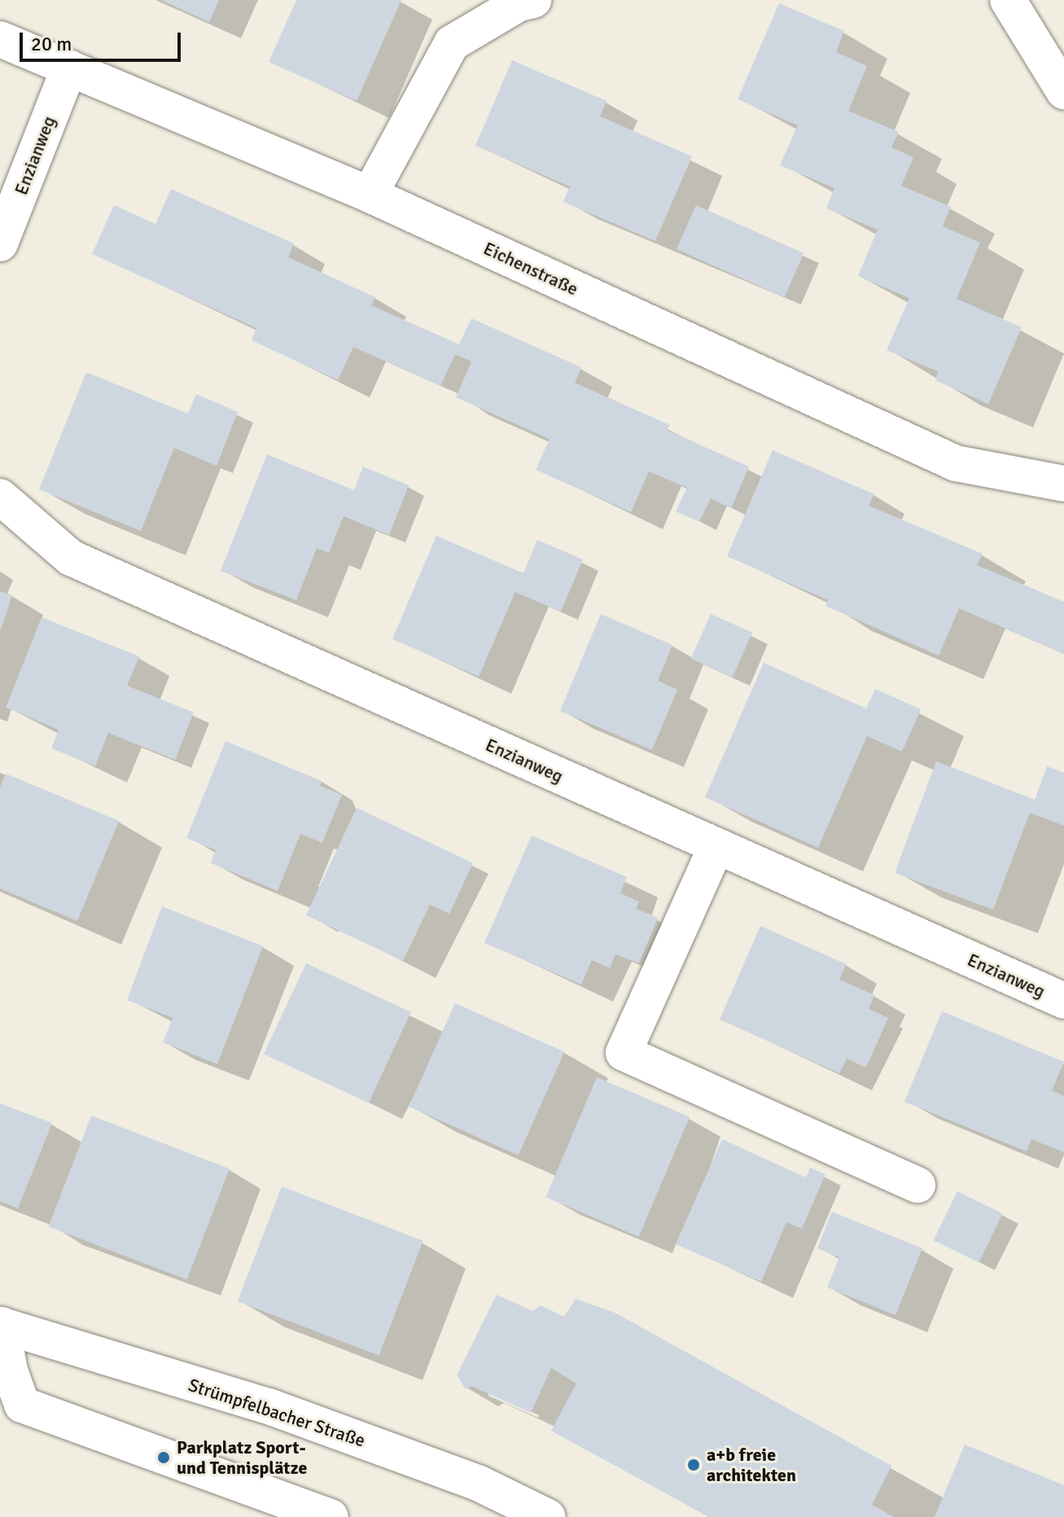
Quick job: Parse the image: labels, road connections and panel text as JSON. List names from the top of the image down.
{
  "streets": {
    "street": ["Enzianweg", "Eichenstraße", "Strümpfelbacher Straße"]
  },
  "crossings": [
    ["Enzianweg", "Eichenstraße"]
  ],
  "places": ["Parkplatz Sport- und Tennisplätze", "a+b freie architekten"],
  "scale_bar": "20 m"
}
